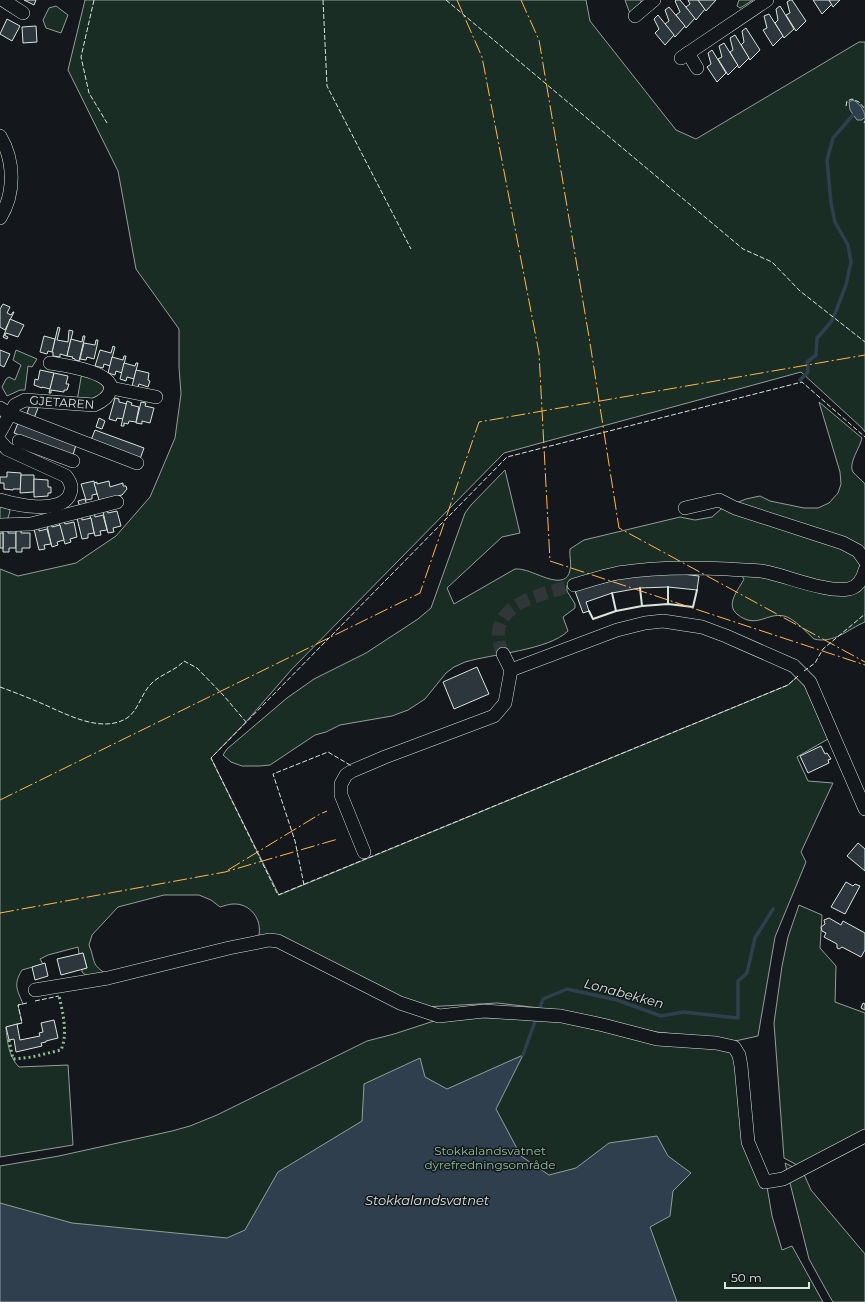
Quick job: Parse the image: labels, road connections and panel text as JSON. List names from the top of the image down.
{
  "streets": {
    "street": ["GJETAREN"]
  },
  "water": ["Lonabekken", "Stokkalandsvatnet"],
  "parks": ["Stokkalandsvatnet dyrefredningsområde"],
  "scale_bar": "50 m"
}
